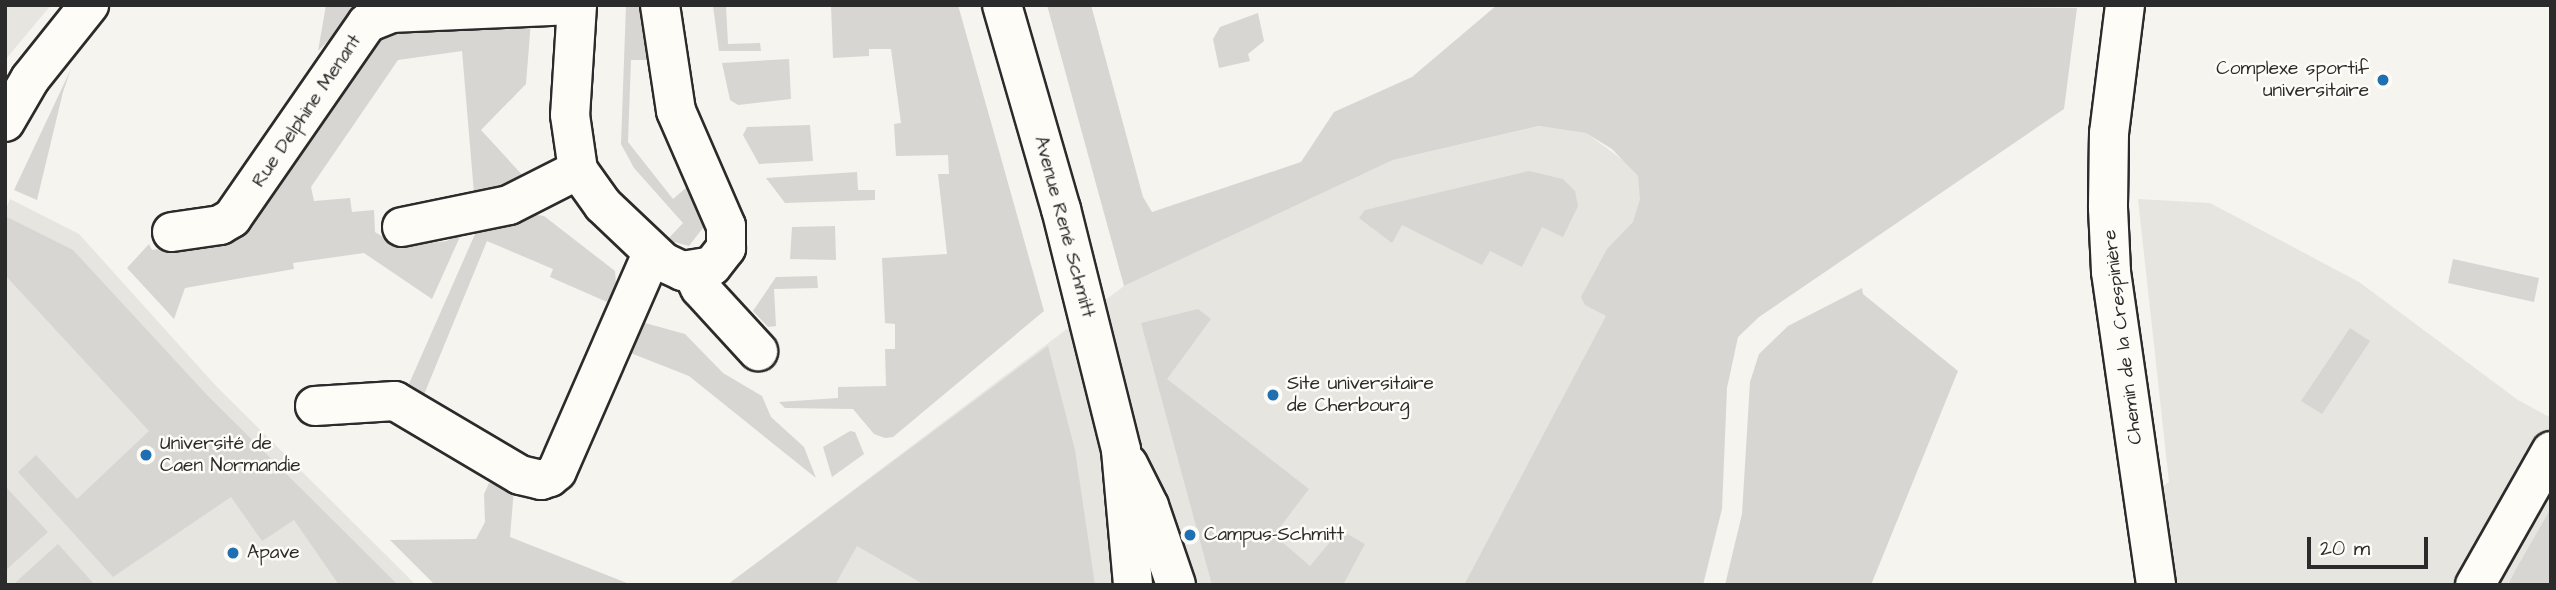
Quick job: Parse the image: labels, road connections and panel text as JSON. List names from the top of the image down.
{
  "streets": {
    "street": ["Rue Delphine Menant", "Avenue René Schmitt", "Chemin de la Crespinière"]
  },
  "places": [
    "Complexe sportif universitaire",
    "Site universitaire de Cherbourg",
    "Université de Caen Normandie",
    "Campus-Schmitt",
    "Apave"
  ],
  "scale_bar": "20 m"
}
